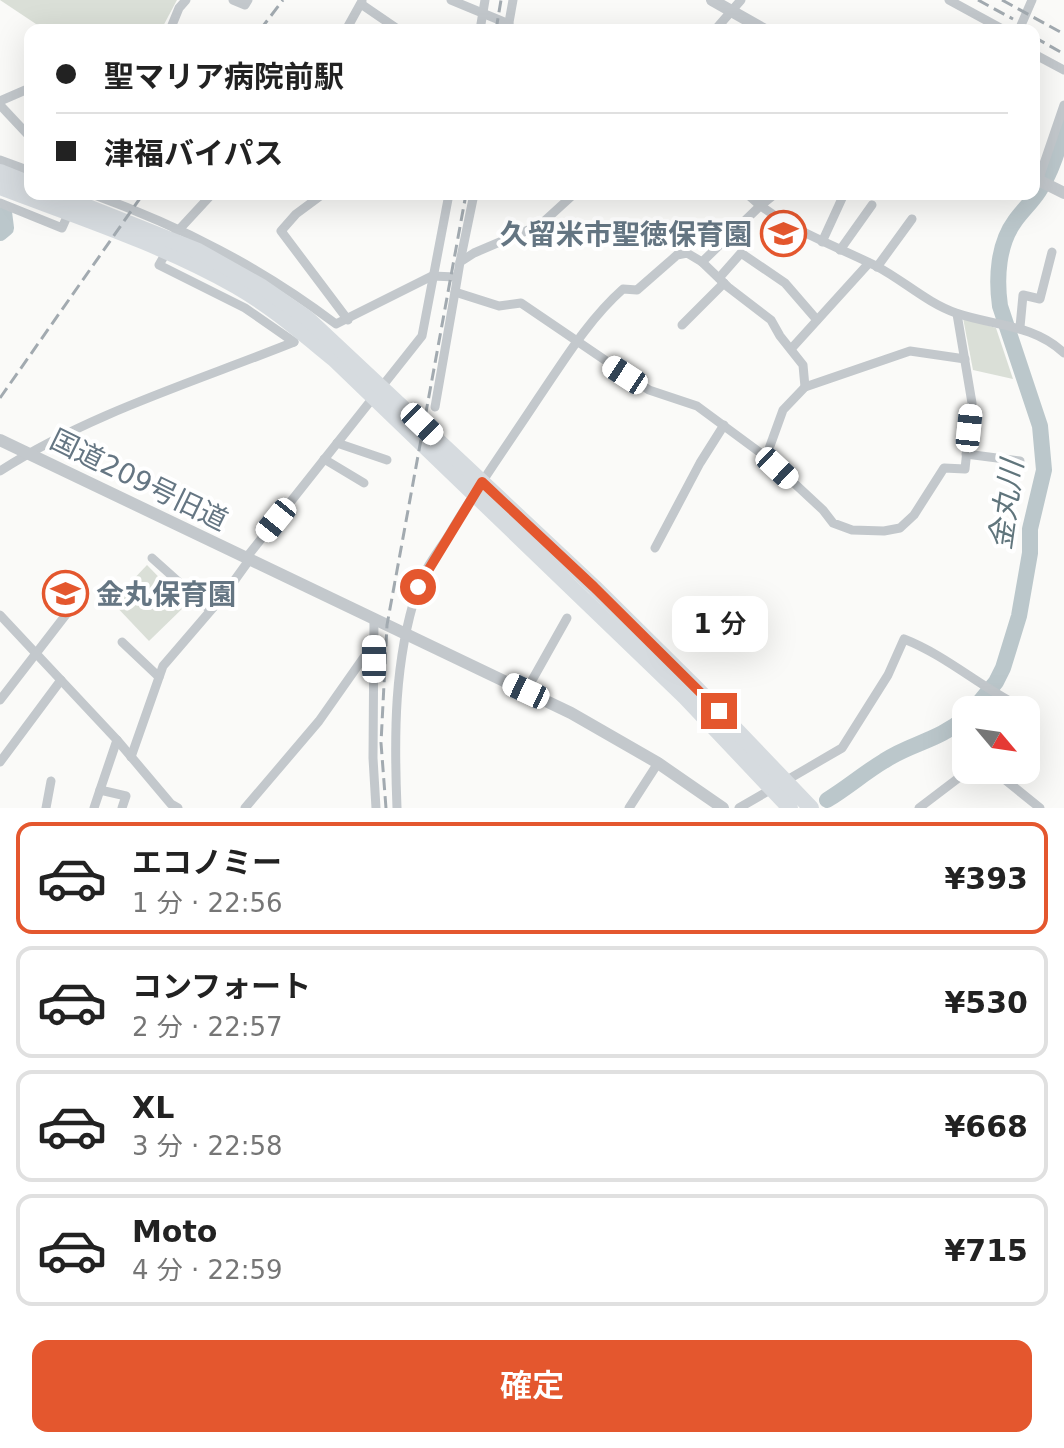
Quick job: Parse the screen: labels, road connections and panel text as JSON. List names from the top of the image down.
{
  "streets": {
    "street": ["国道209号旧道"]
  },
  "water": ["金丸川"],
  "places": {
    "school or university": ["久留米市聖徳保育園", "金丸保育園"]
  },
  "north": "bottom right",
  "page": {
    "banner": ["聖マリア病院前駅", "津福バイパス"],
    "bubble": "1 分",
    "list": [
      {
        "name": "エコノミー",
        "note": "1 分 · 22:56",
        "value": "¥393"
      },
      {
        "name": "コンフォート",
        "note": "2 分 · 22:57",
        "value": "¥530"
      },
      {
        "name": "XL",
        "note": "3 分 · 22:58",
        "value": "¥668"
      },
      {
        "name": "Moto",
        "note": "4 分 · 22:59",
        "value": "¥715"
      }
    ],
    "buttons": "確定"
  }
}
